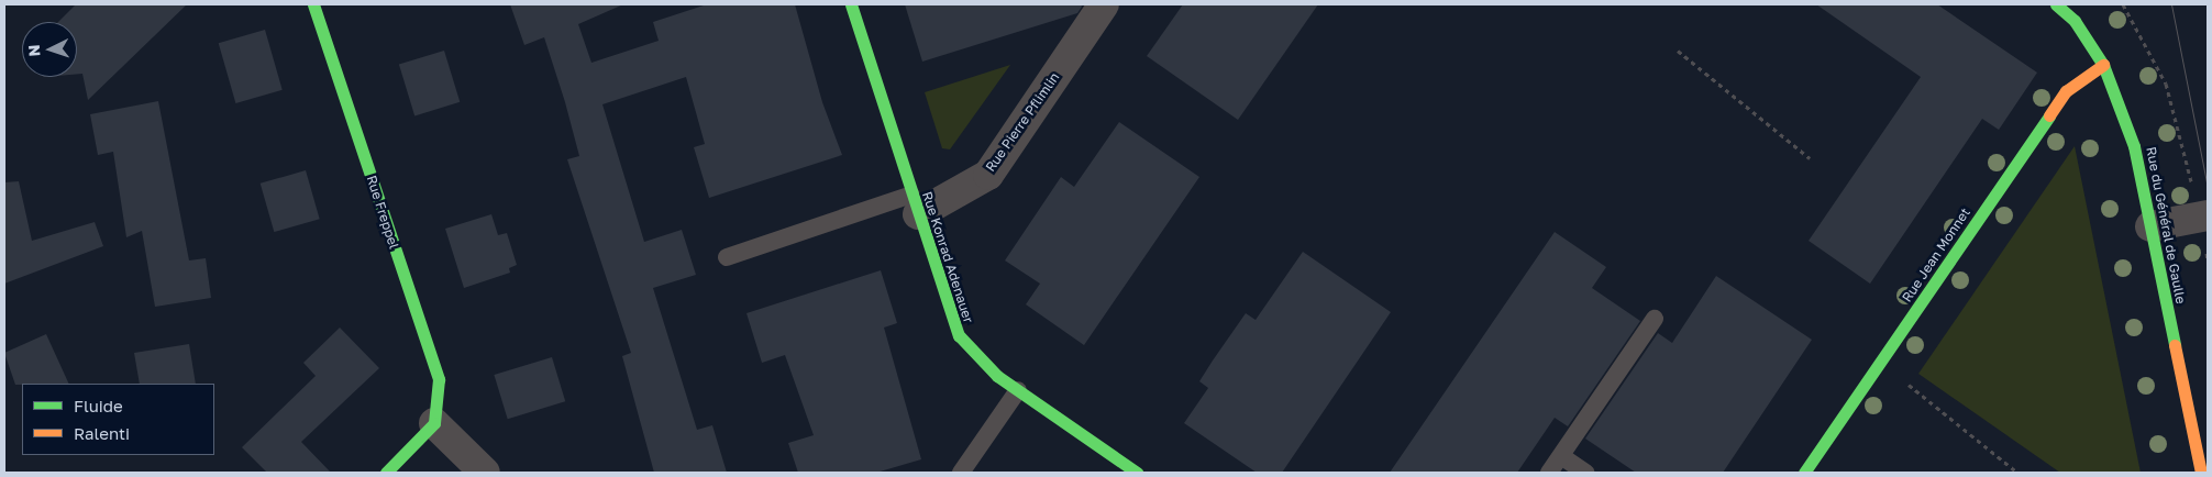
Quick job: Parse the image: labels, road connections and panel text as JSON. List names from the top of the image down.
{
  "streets": {
    "street": [
      "Rue Pierre Pflimlin",
      "Rue Freppel",
      "Rue du Général de Gaulle",
      "Rue Jean Monnet",
      "Rue Konrad Adenauer"
    ]
  },
  "crossings": [
    ["Rue Pierre Pflimlin", "Rue Konrad Adenauer"],
    ["Rue du Général de Gaulle", "Rue Jean Monnet"]
  ],
  "legend": ["Fluide", "Ralenti"],
  "north": "left"
}
